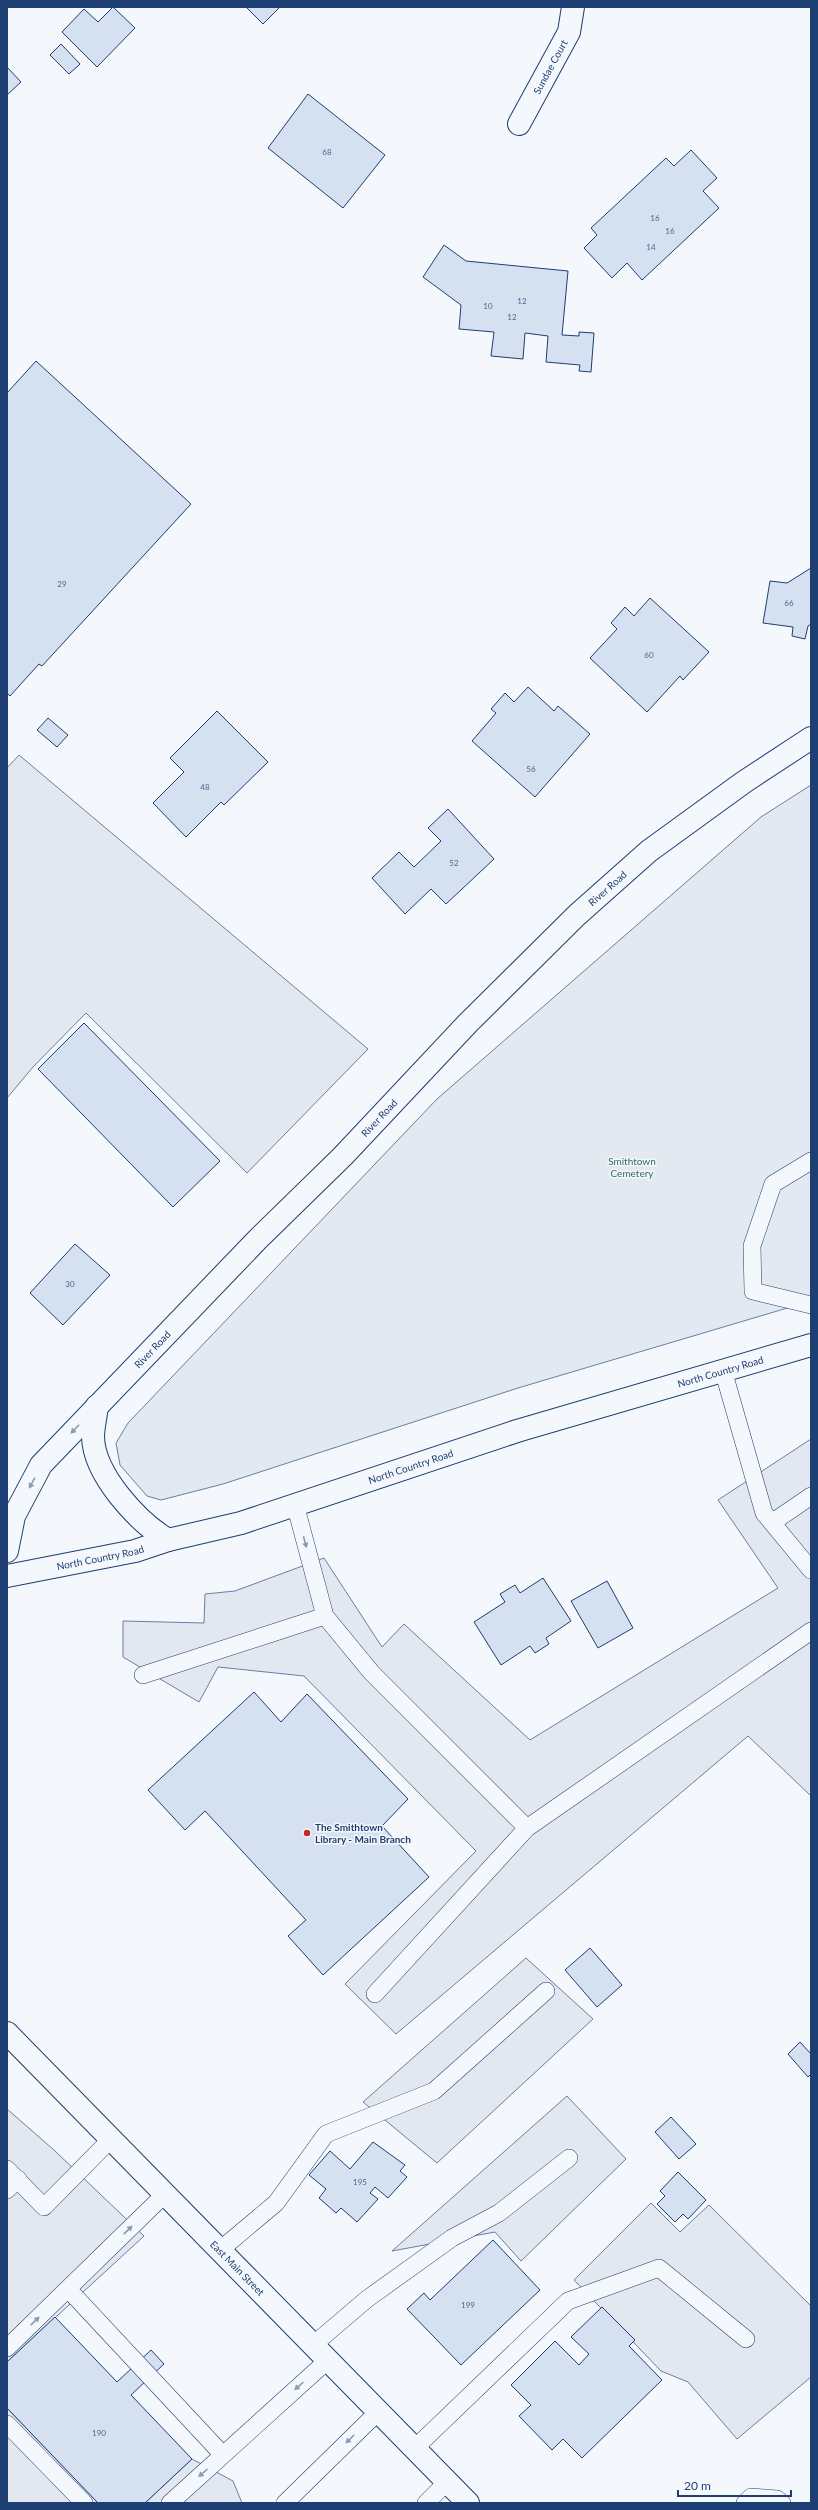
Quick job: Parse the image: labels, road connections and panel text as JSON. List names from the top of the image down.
{
  "streets": {
    "main road": [
      "Sundae Court",
      "River Road",
      "North Country Road",
      "East Main Street"
    ]
  },
  "parks": ["Smithtown Cemetery"],
  "places": ["The Smithtown Library - Main Branch"],
  "house_numbers": [
    "68",
    "16",
    "16",
    "14",
    "12",
    "10",
    "12",
    "29",
    "66",
    "60",
    "56",
    "48",
    "52",
    "30",
    "195",
    "199",
    "190"
  ],
  "scale_bar": "20 m"
}
